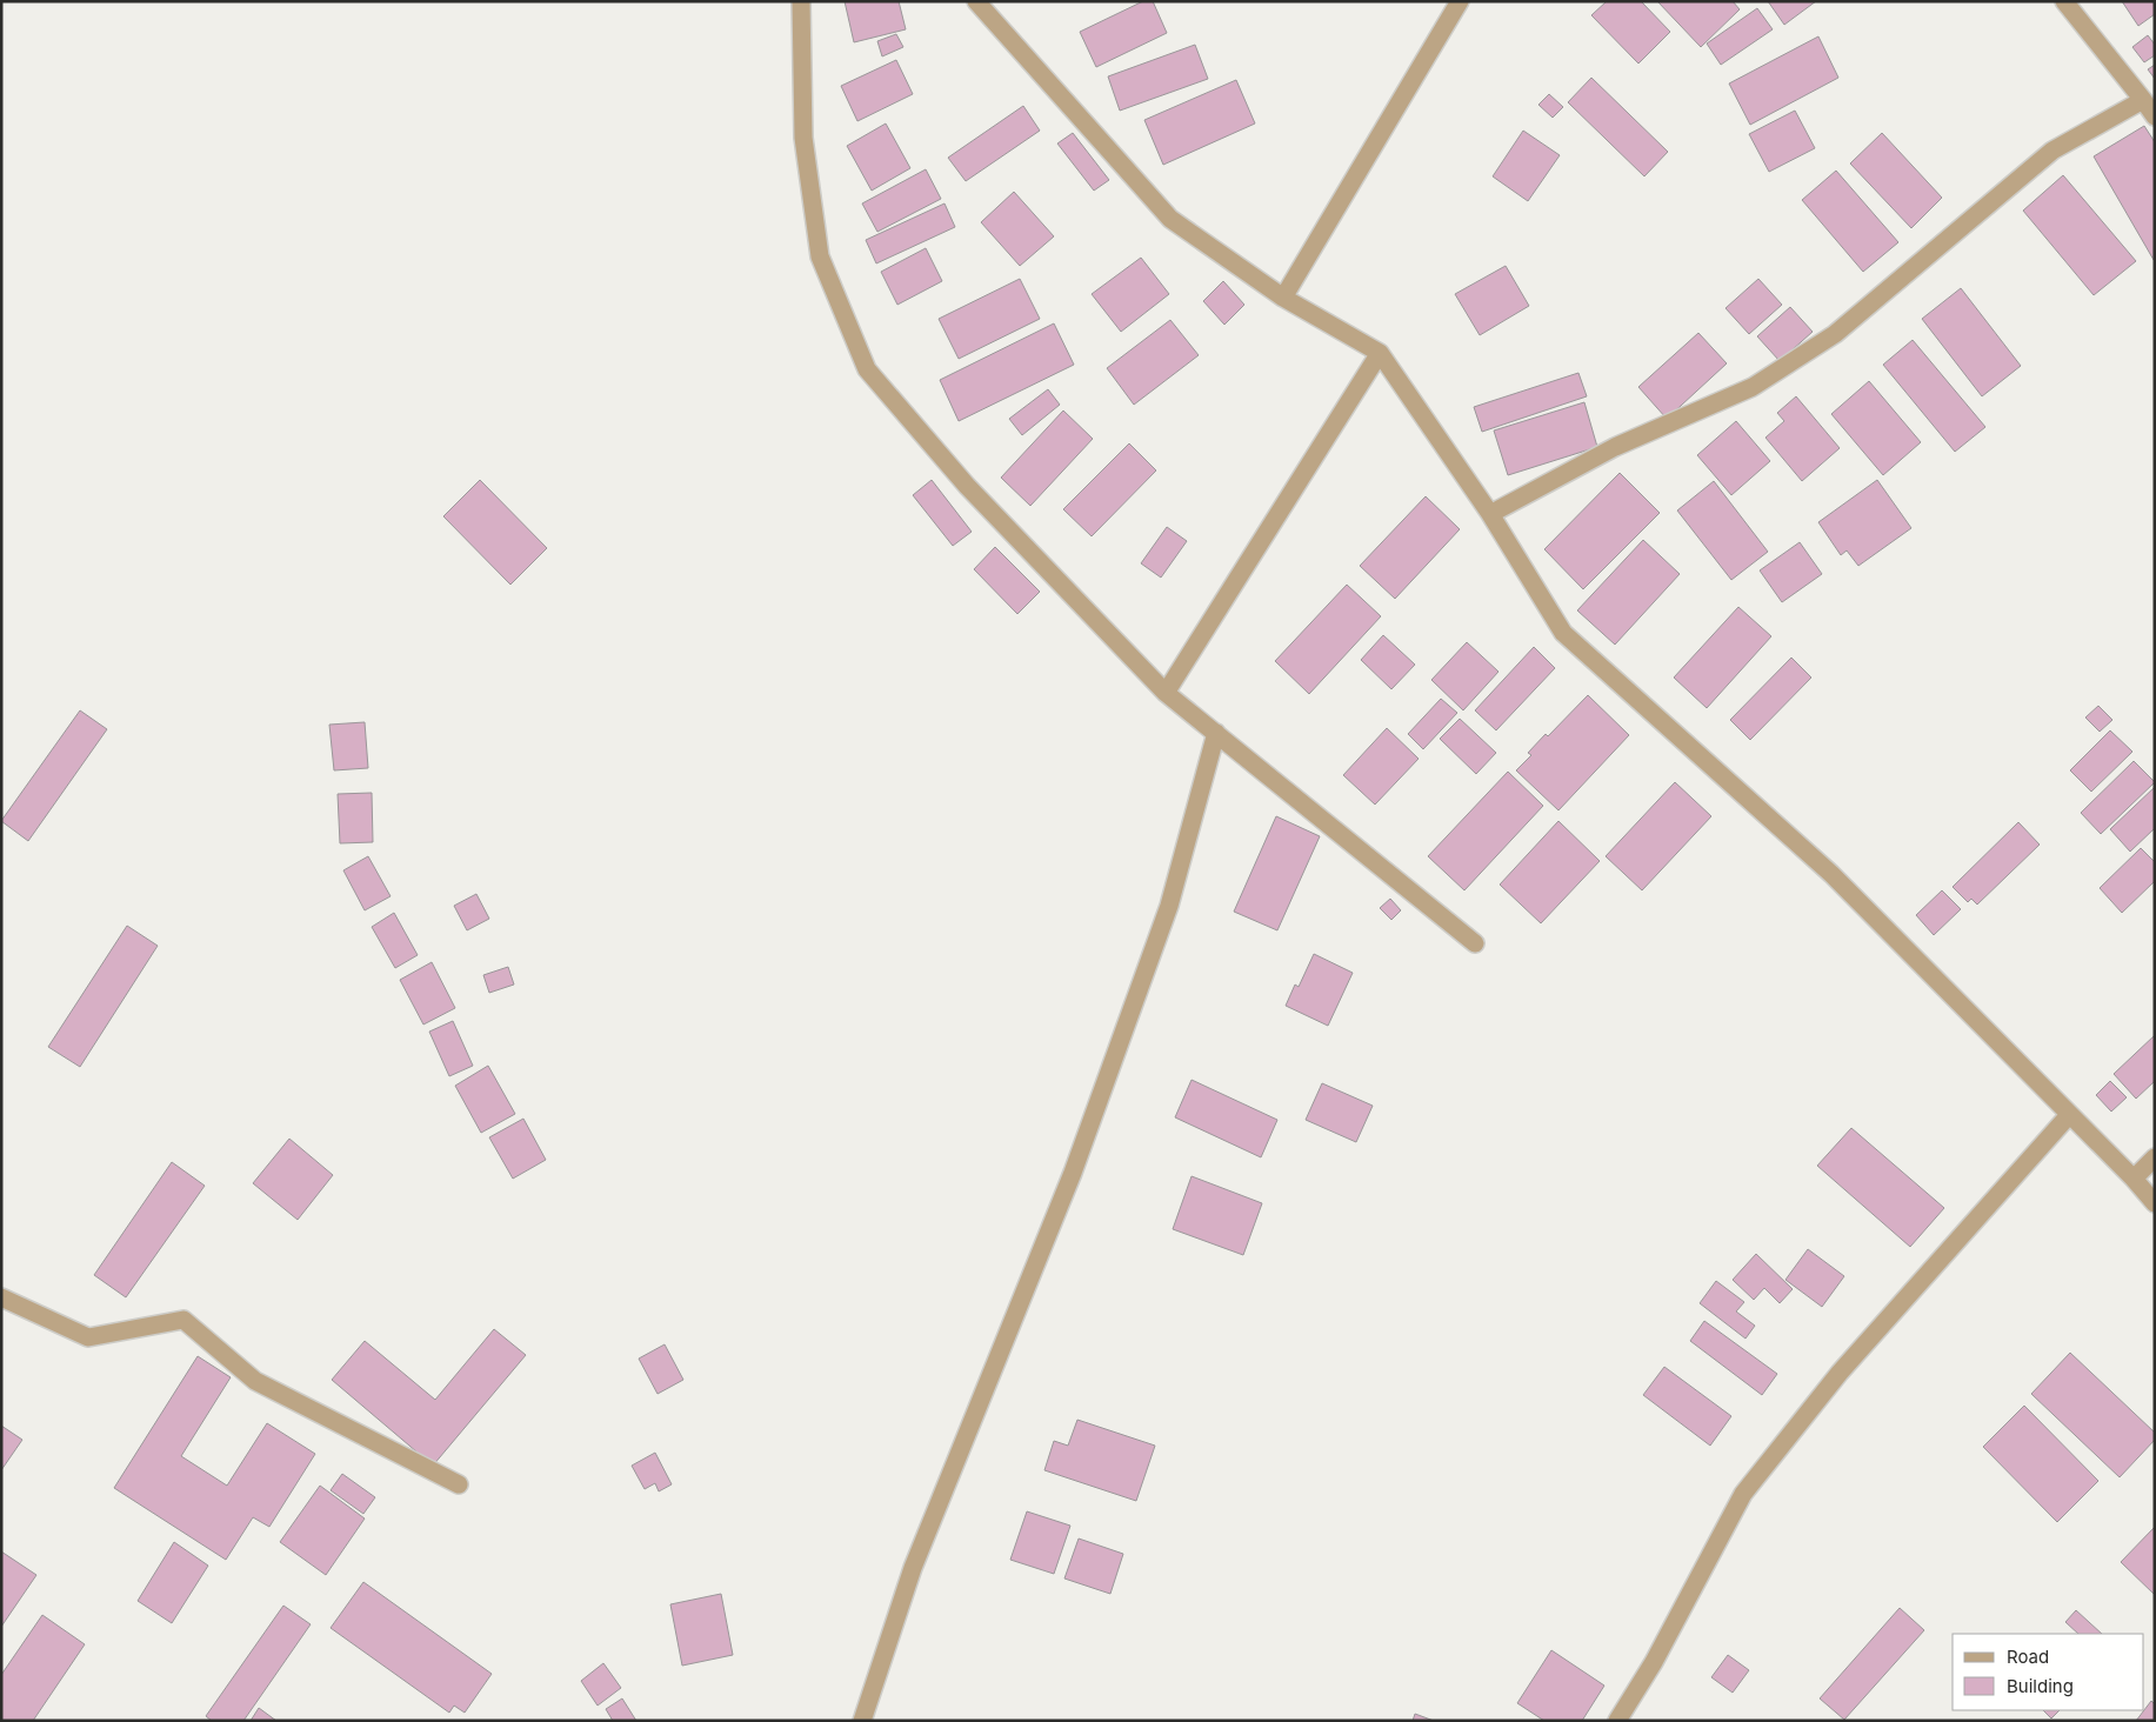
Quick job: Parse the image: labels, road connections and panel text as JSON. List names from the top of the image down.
{
  "legend": ["Road", "Building"]
}
